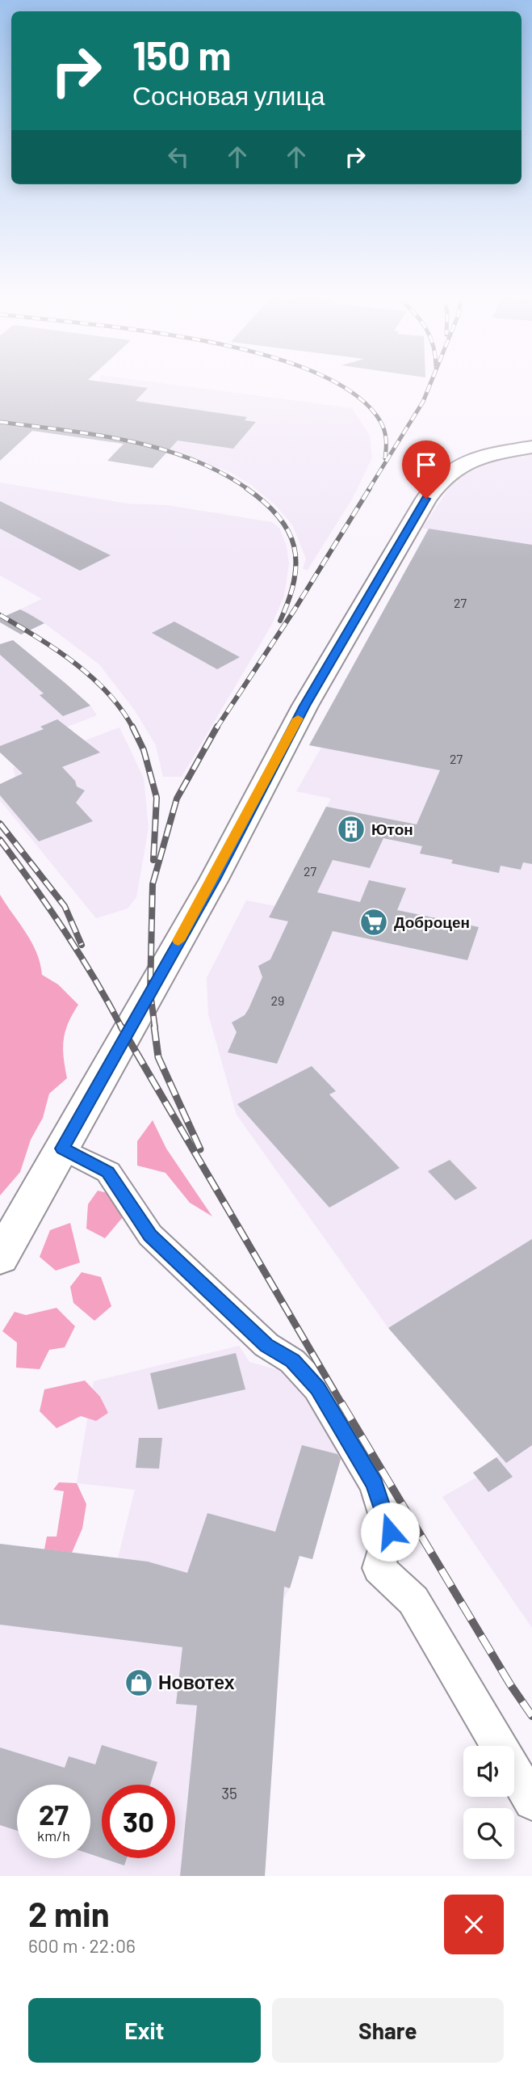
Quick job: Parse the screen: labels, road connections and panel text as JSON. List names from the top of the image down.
{
  "places": {
    "building": ["Ютон"],
    "supermarket": ["Доброцен"],
    "shop": ["Новотех"]
  },
  "house_numbers": [
    "27",
    "27",
    "27",
    "29",
    "35"
  ],
  "page": {
    "turn": ["150 m", "Сосновая улица"],
    "speed": "27 km/h",
    "limit": "30",
    "heading": ["2 min", "600 m · 22:06"],
    "buttons": ["Exit", "Share"]
  }
}
